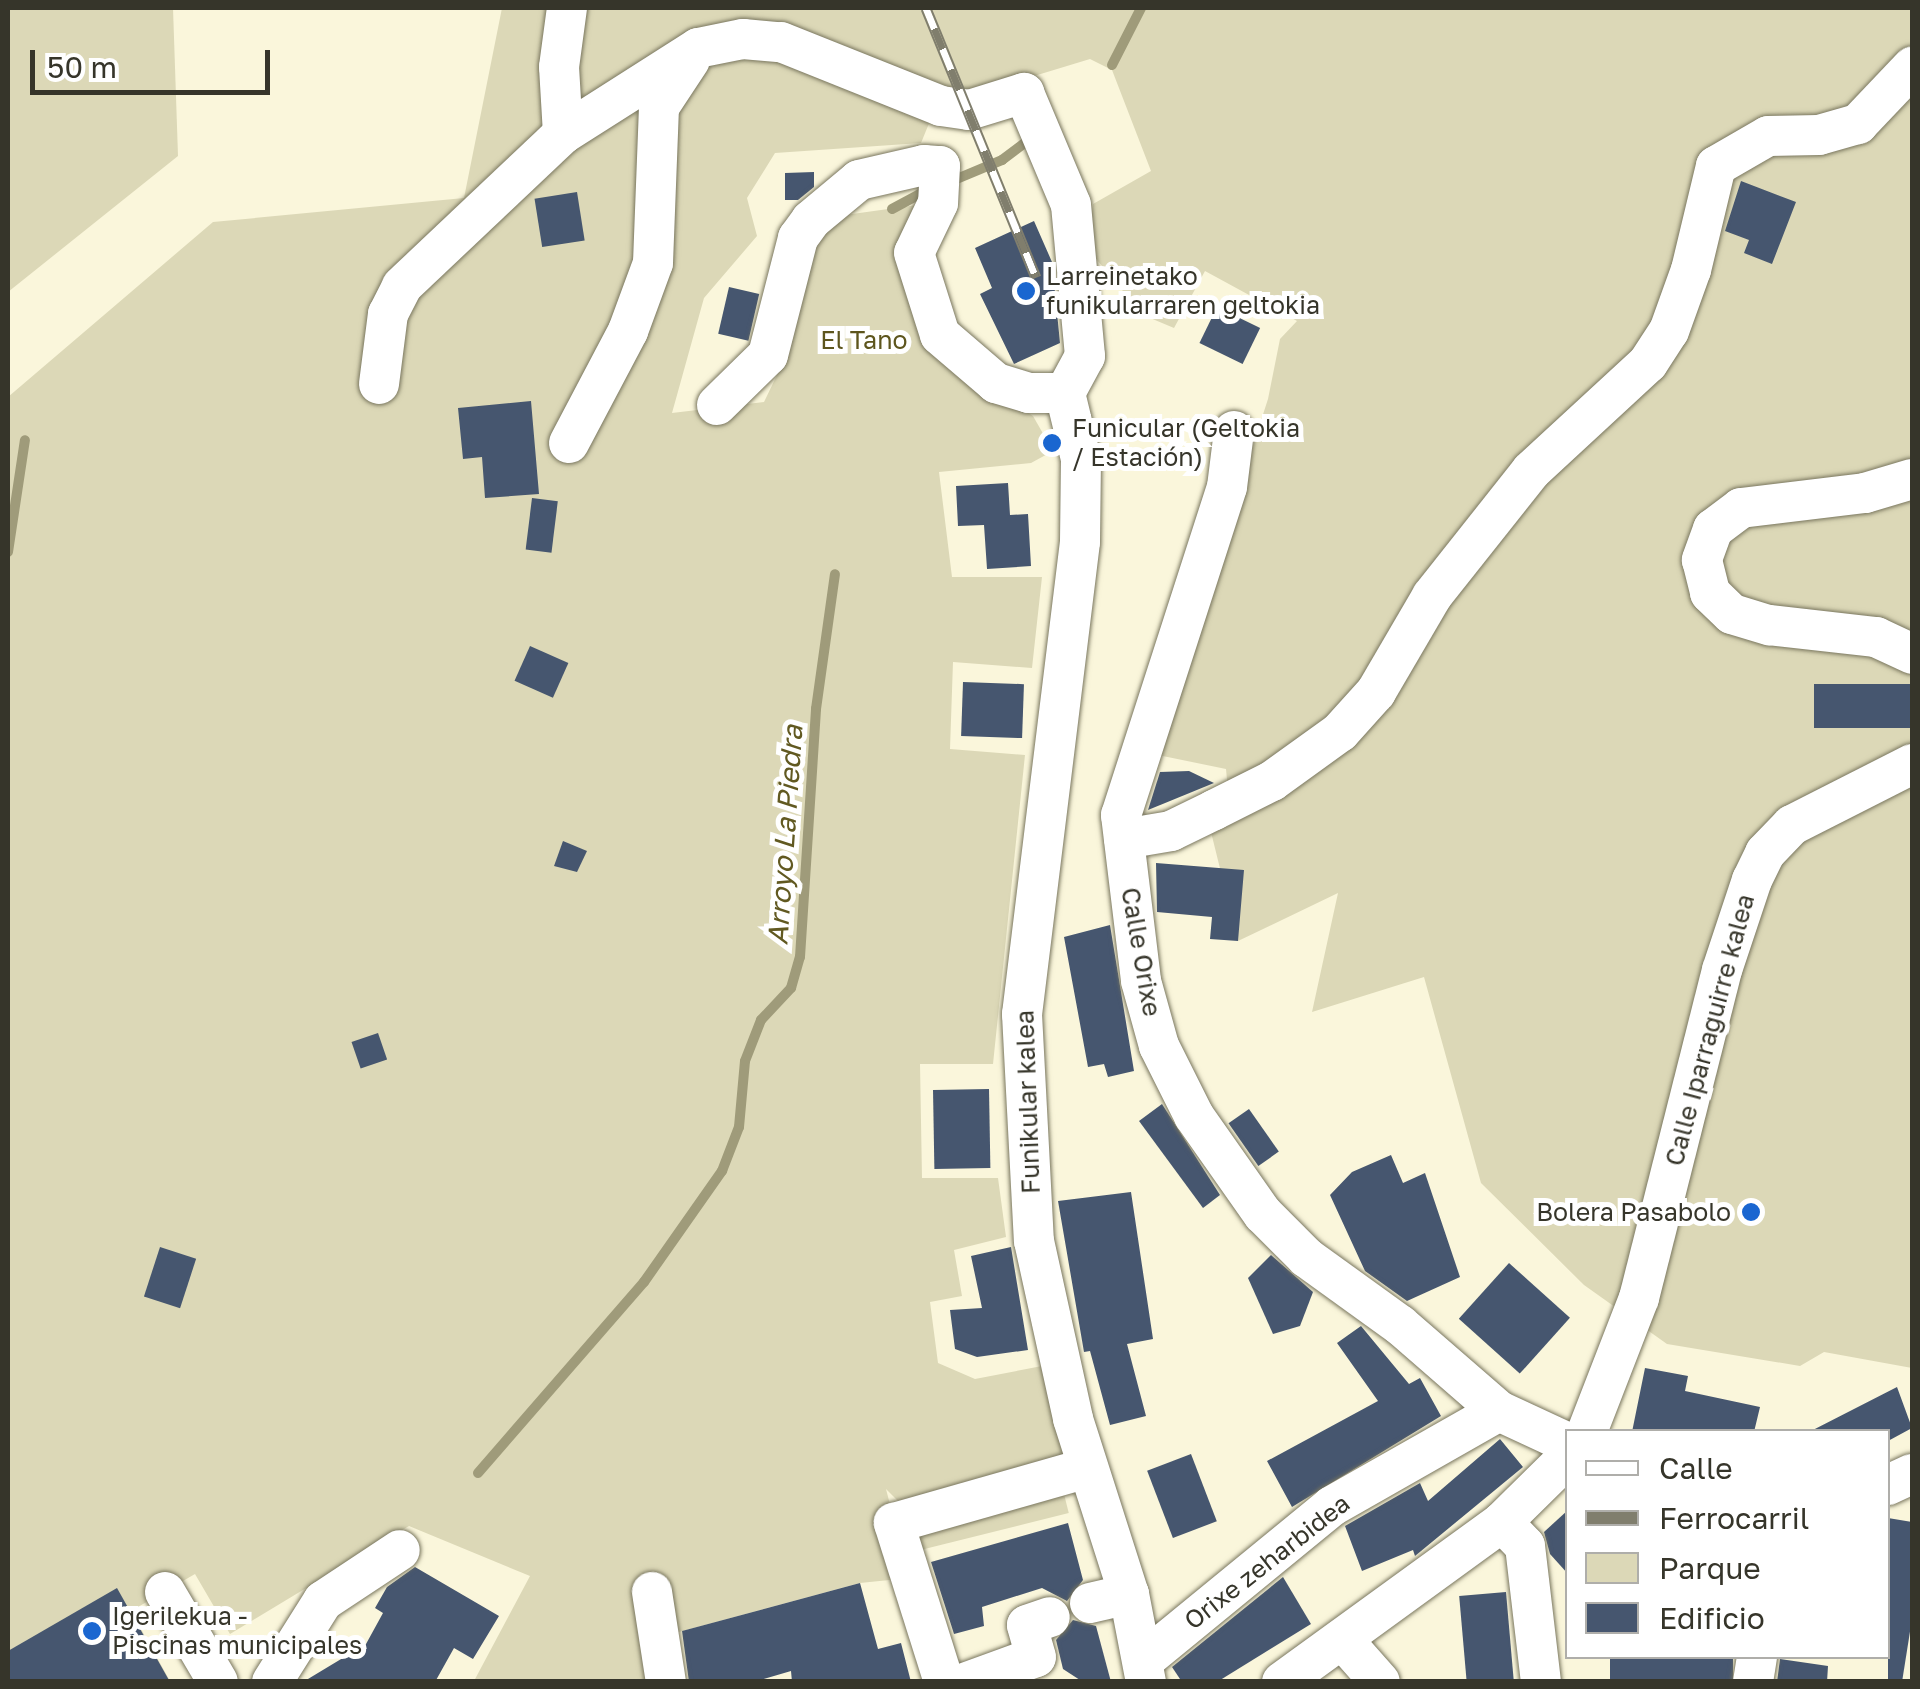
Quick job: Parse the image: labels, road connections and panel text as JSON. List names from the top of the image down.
{
  "streets": {
    "street": [
      "Calle Orixe",
      "Calle Iparraguirre kalea",
      "Funikular kalea",
      "Orixe zeharbidea"
    ]
  },
  "crossings": [
    ["Calle Orixe", "Orixe zeharbidea"],
    ["Funikular kalea", "Orixe zeharbidea"]
  ],
  "water": ["Arroyo La Piedra"],
  "parks": ["El Tano"],
  "places": [
    "Larreinetako funikularraren geltokia",
    "Funicular (Geltokia / Estación)",
    "Bolera Pasabolo",
    "Igerilekua - Piscinas municipales"
  ],
  "legend": [
    "Calle",
    "Ferrocarril",
    "Parque",
    "Edificio"
  ],
  "scale_bar": "50 m"
}
